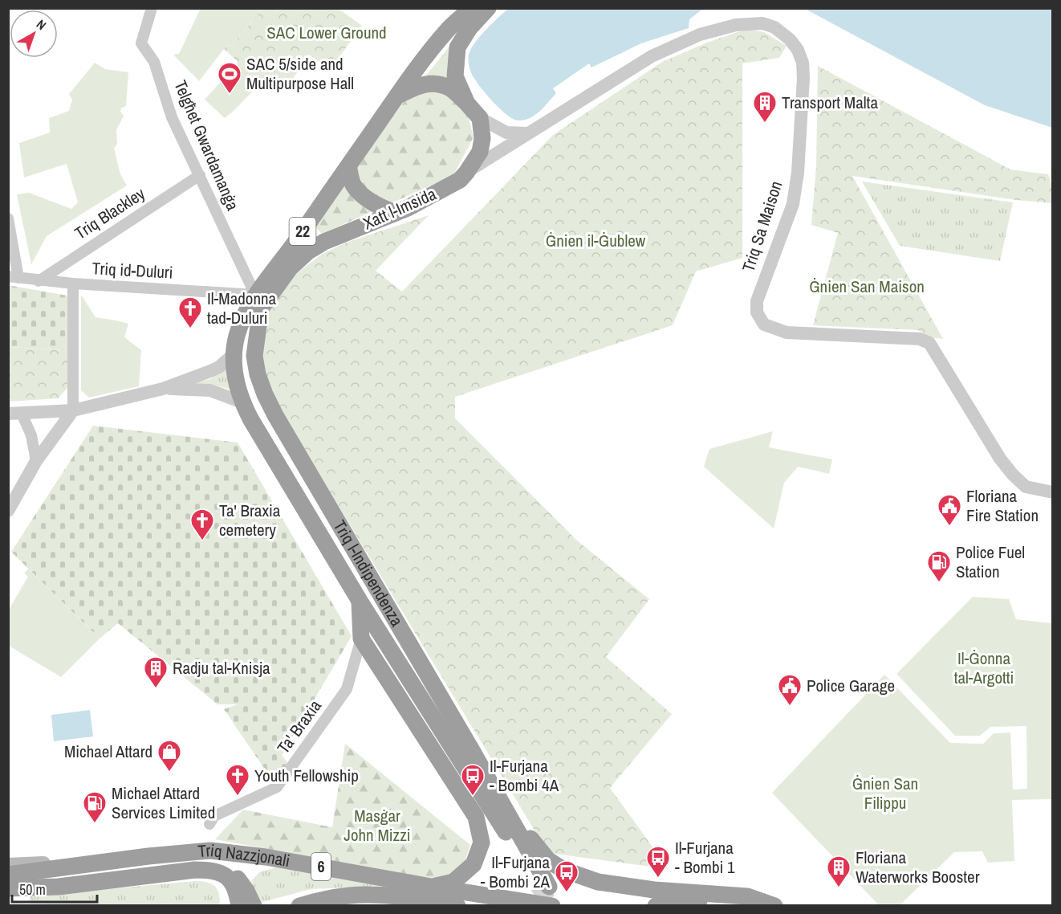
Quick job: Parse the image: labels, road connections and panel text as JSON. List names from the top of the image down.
{
  "streets": {
    "highway": [
      "Xatt l-Imsida",
      "22",
      "Triq l-Indipendenza",
      "Triq Nazzjonali",
      "6"
    ],
    "street": [
      "Telgħet Gwardamanġa",
      "Triq Blackley",
      "Triq Sa Maison",
      "Triq id-Duluri",
      "Ta' Braxia"
    ]
  },
  "crossings": [
    ["Telgħet Gwardamanġa", "Triq Blackley"],
    ["Telgħet Gwardamanġa", "22"],
    ["Telgħet Gwardamanġa", "Triq id-Duluri"],
    ["Xatt l-Imsida", "22"],
    ["Xatt l-Imsida", "Triq l-Indipendenza"],
    ["Triq Blackley", "Triq id-Duluri"],
    ["22", "Triq id-Duluri"],
    ["22", "Triq l-Indipendenza"]
  ],
  "parks": [
    "SAC Lower Ground",
    "Ġnien il-Ġublew",
    "Ġnien San Maison",
    "Il-Ġonna tal-Argotti",
    "Ġnien San Filippu",
    "Masġar John Mizzi"
  ],
  "places": {
    "sports": ["SAC 5/side and Multipurpose Hall"],
    "building": ["Transport Malta", "Radju tal-Knisja", "Floriana Waterworks Booster"],
    "church": ["Il-Madonna tad-Duluri", "Ta' Braxia cemetery", "Youth Fellowship"],
    "public building": ["Floriana Fire Station", "Police Garage"],
    "fuel station": ["Police Fuel Station", "Michael Attard Services Limited"],
    "shop": ["Michael Attard"],
    "bus stop": ["Il-Furjana - Bombi 4A", "Il-Furjana - Bombi 1", "Il-Furjana - Bombi 2A"]
  },
  "scale_bar": "50 m",
  "north": "top right"
}
